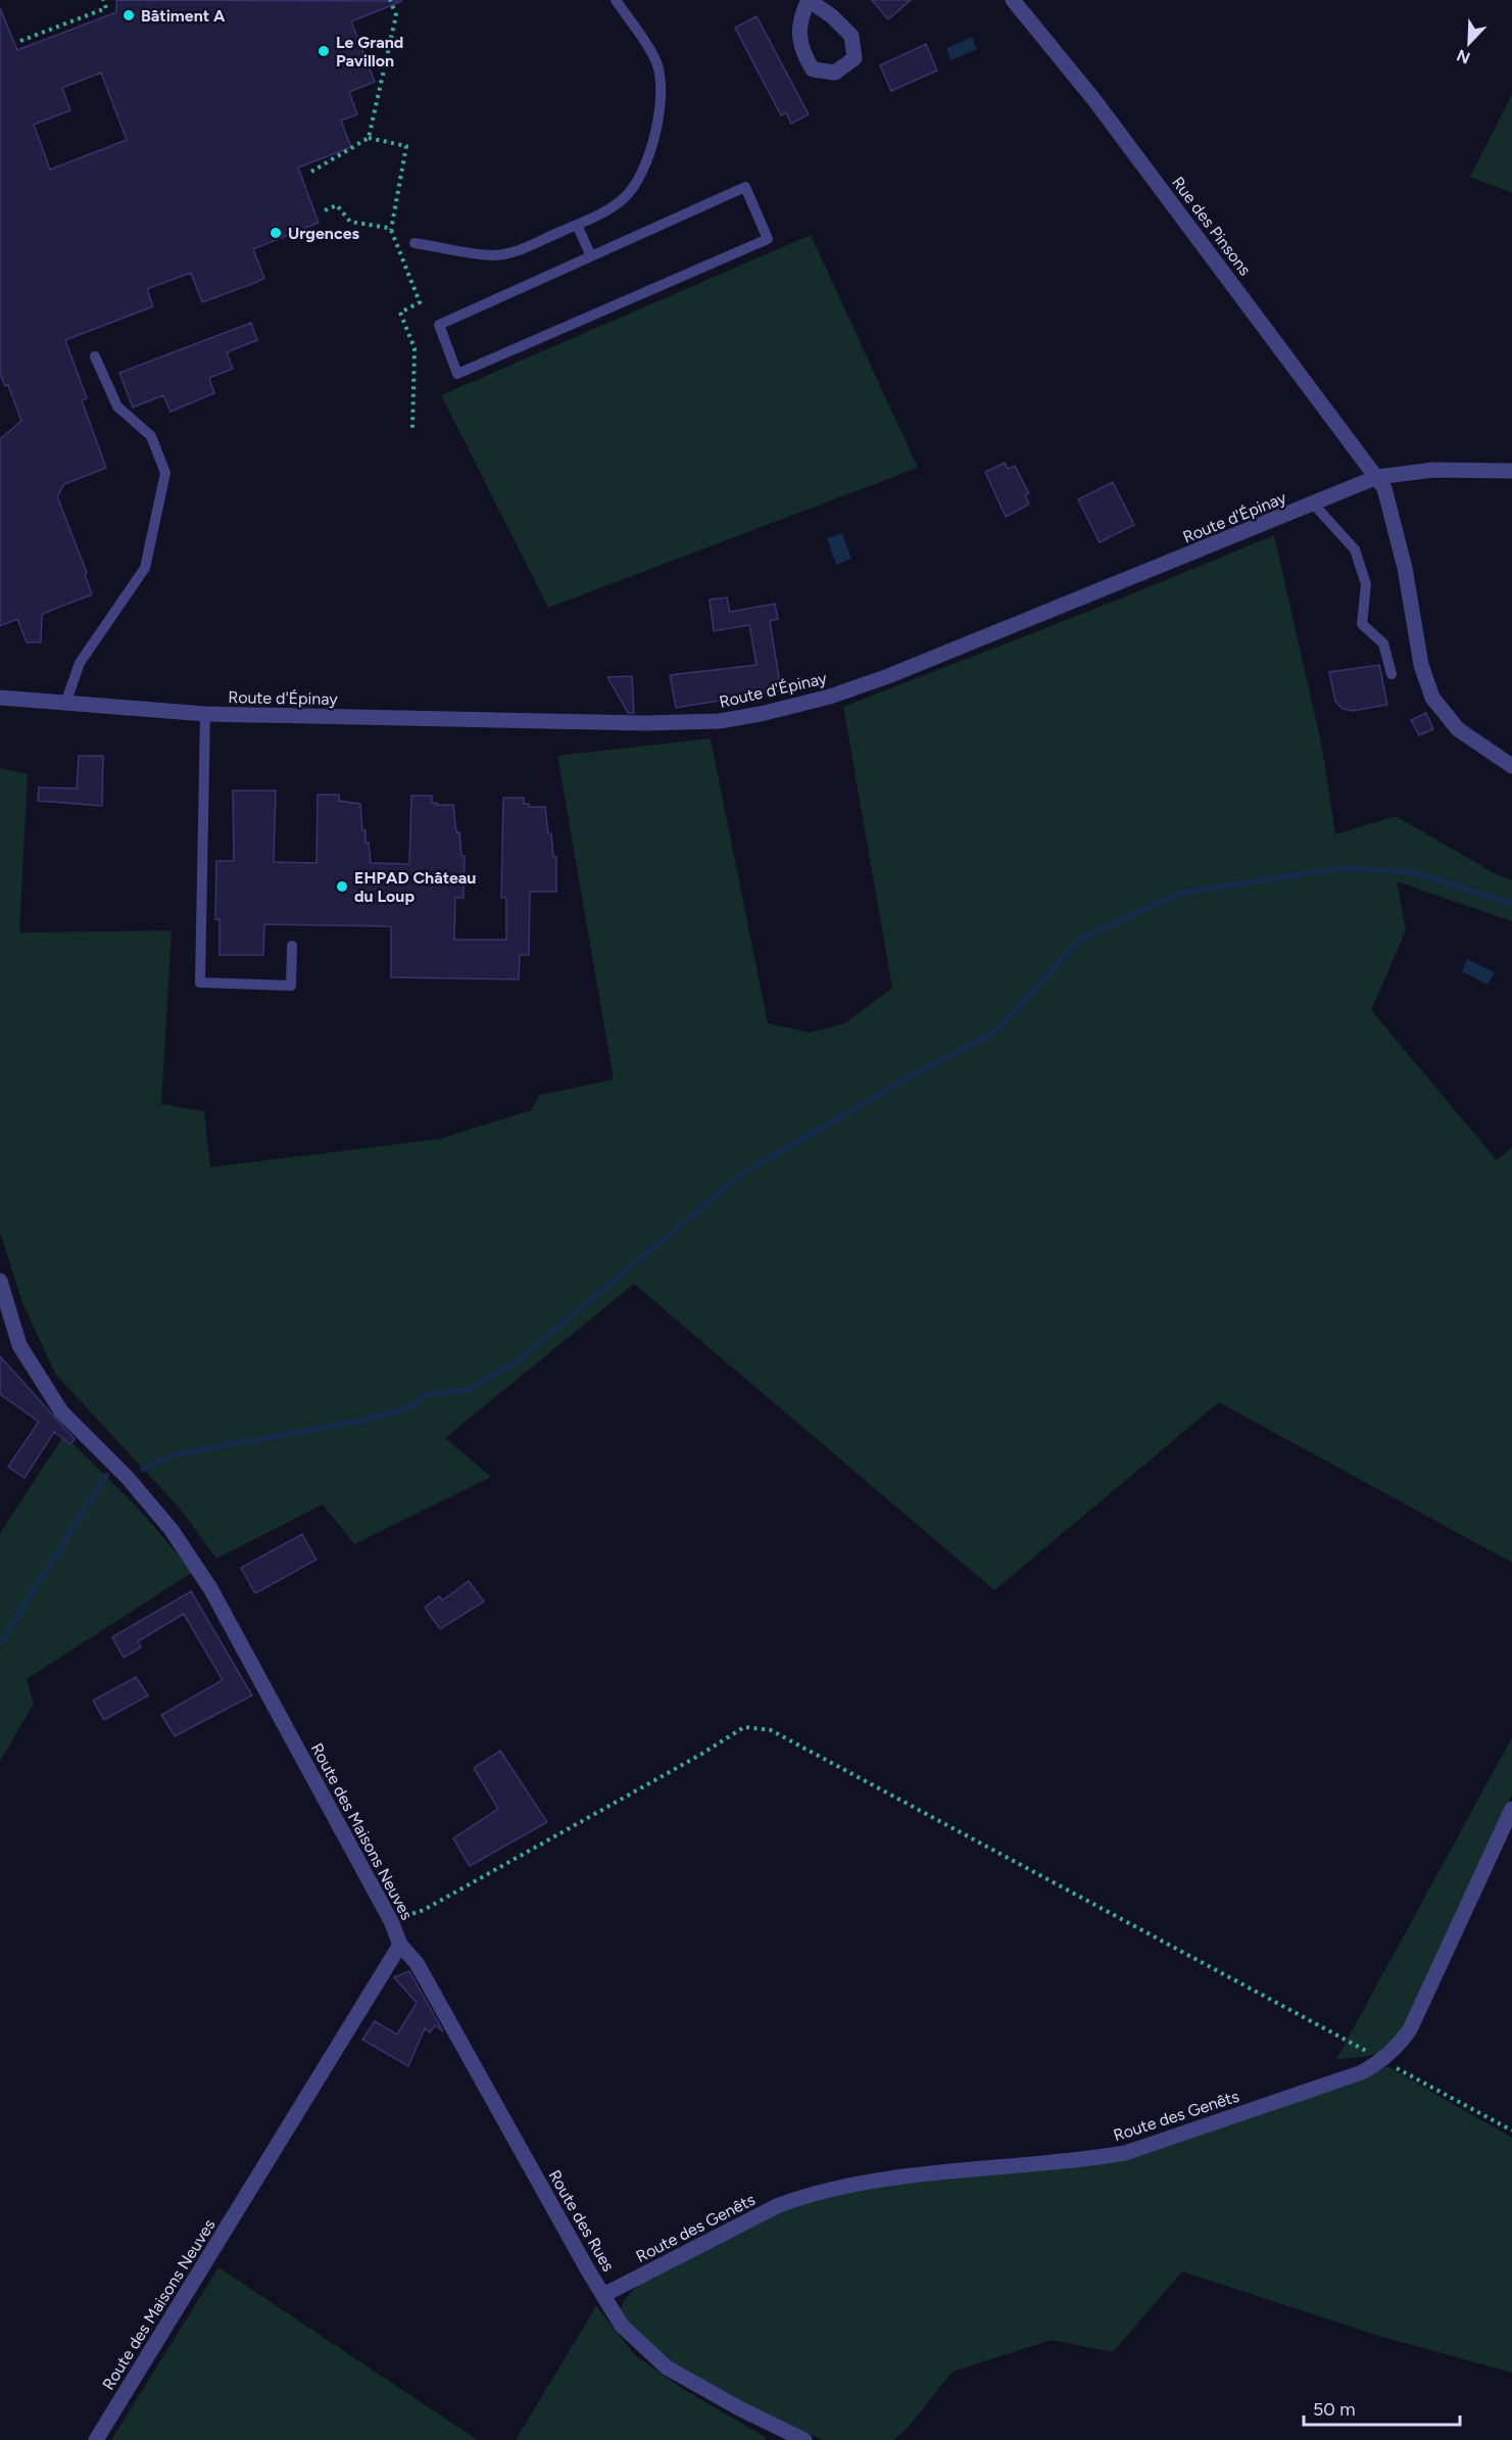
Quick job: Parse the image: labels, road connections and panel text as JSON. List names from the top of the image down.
{
  "streets": {
    "street": [
      "Rue des Pinsons",
      "Route d'Épinay",
      "Route des Maisons Neuves",
      "Route des Genêts",
      "Route des Rues"
    ]
  },
  "crossings": [
    ["Rue des Pinsons", "Route d'Épinay"],
    ["Route des Maisons Neuves", "Route des Rues"],
    ["Route des Genêts", "Route des Rues"]
  ],
  "places": [
    "Bâtiment A",
    "Le Grand Pavillon",
    "Urgences",
    "EHPAD Château du Loup"
  ],
  "scale_bar": "50 m",
  "north": "bottom left"
}
